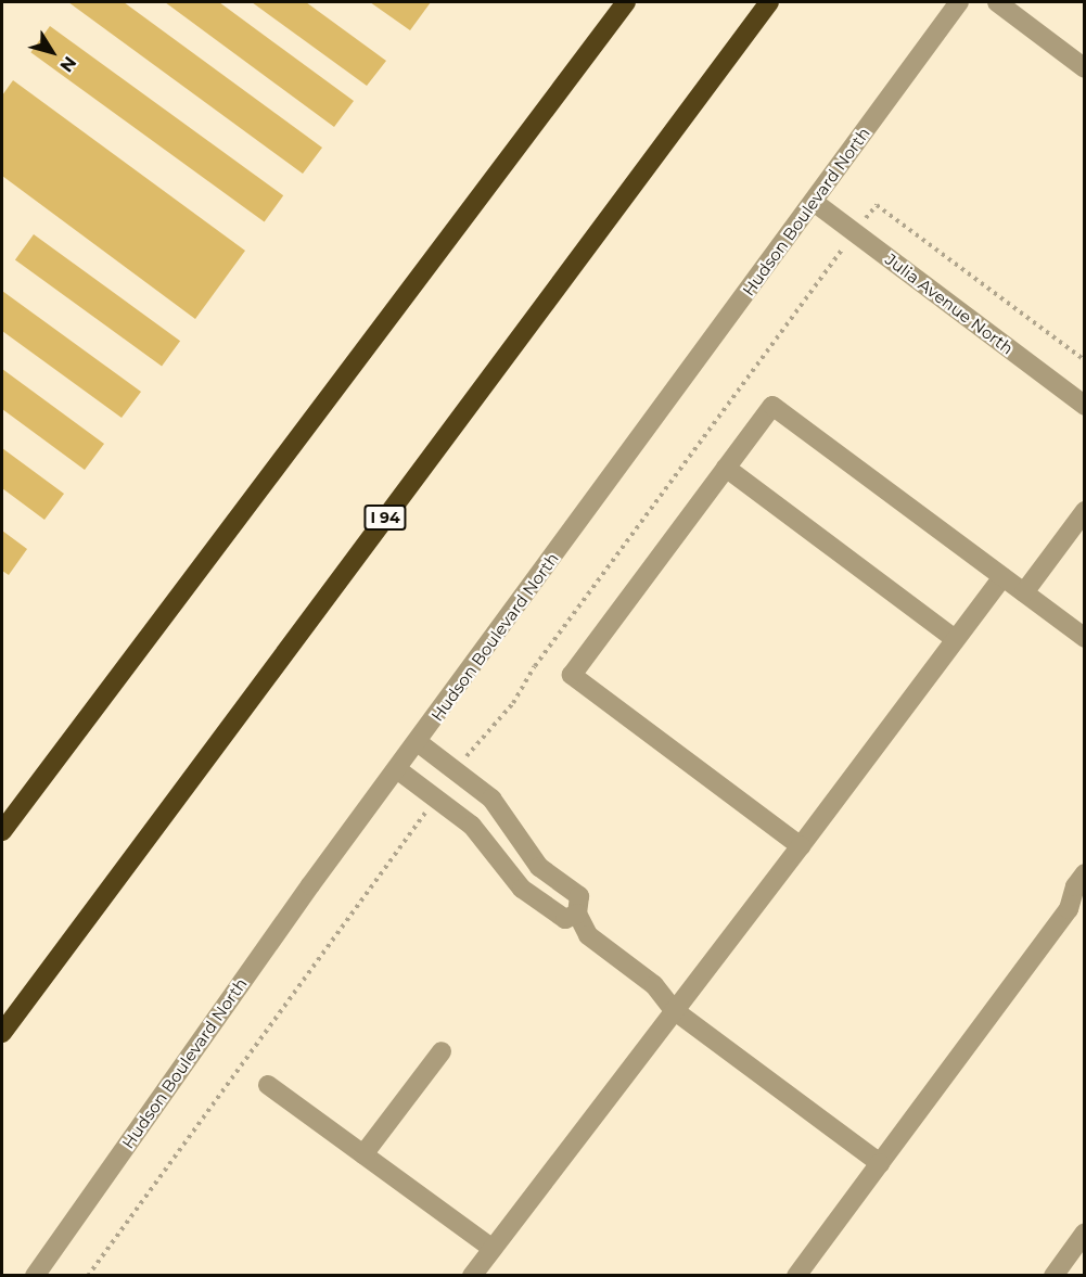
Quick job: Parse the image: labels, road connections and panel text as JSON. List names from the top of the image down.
{
  "streets": {
    "highway": ["I 94"],
    "street": ["Hudson Boulevard North", "Julia Avenue North"]
  },
  "crossings": [
    ["Hudson Boulevard North", "Julia Avenue North"]
  ],
  "north": "bottom right"
}
